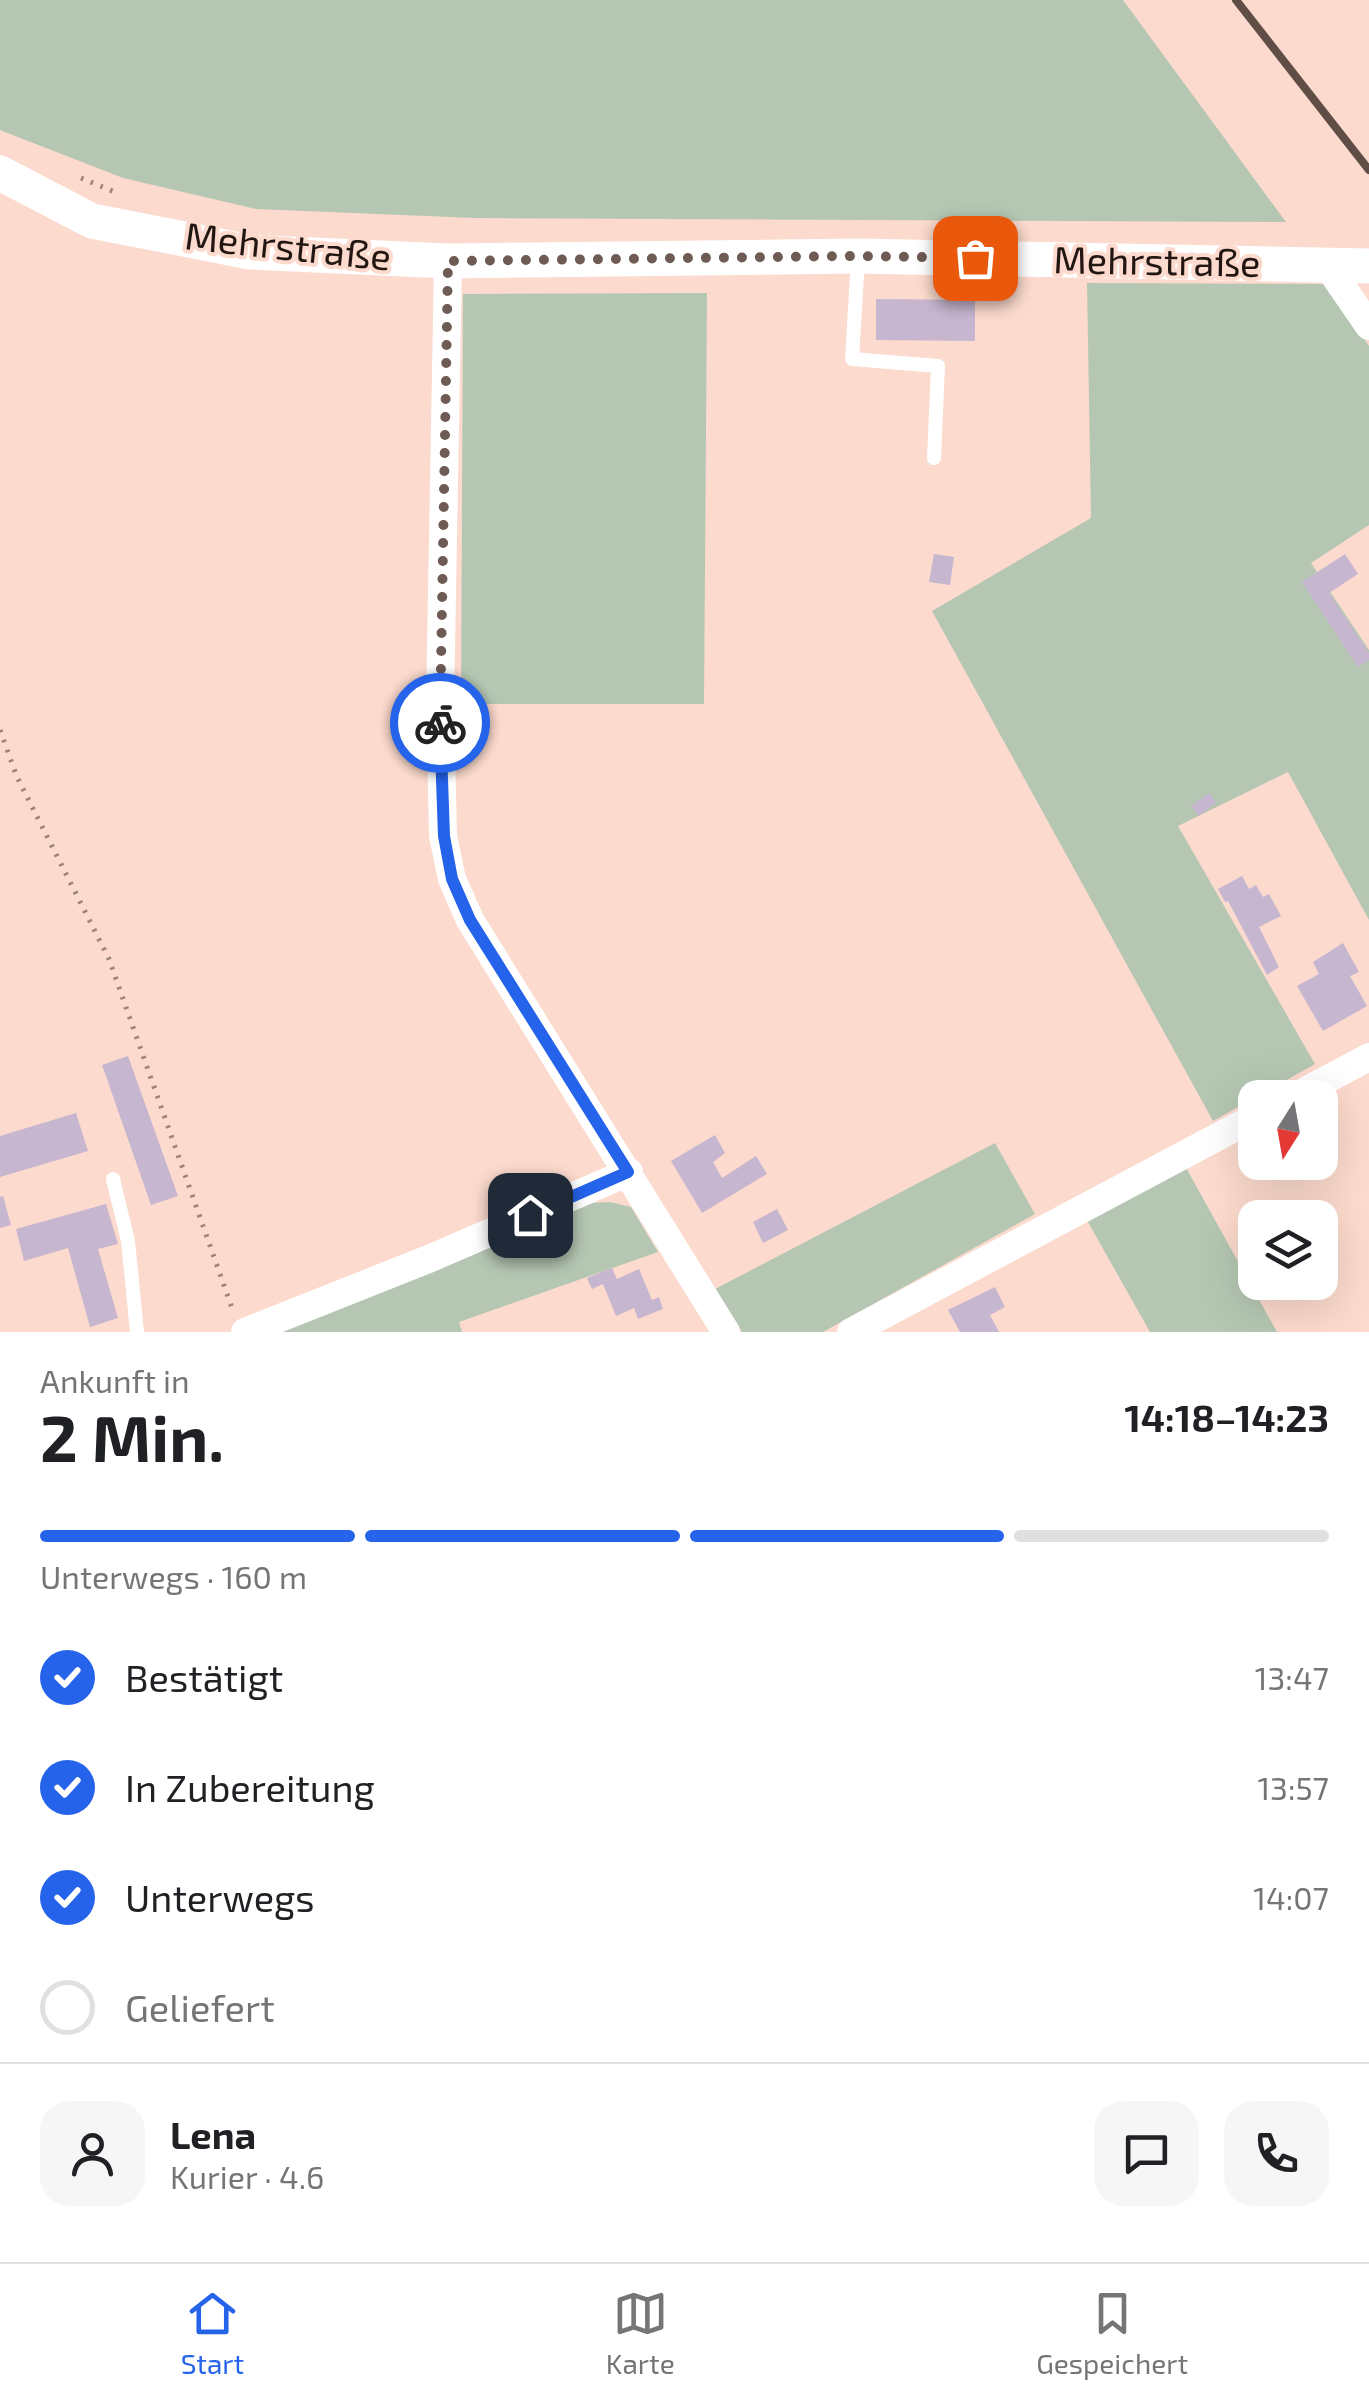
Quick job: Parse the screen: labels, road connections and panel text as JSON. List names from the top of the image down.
{
  "streets": {
    "street": ["Mehrstraße"]
  },
  "north": "bottom",
  "page": {
    "heading": ["2 Min.", "Ankunft in", "14:18–14:23"],
    "panel": ["Lena", "Kurier · 4.6"],
    "bar": "Unterwegs · 160 m",
    "list": [
      ["Bestätigt", "13:47"],
      ["In Zubereitung", "13:57"],
      ["Unterwegs", "14:07"],
      "Geliefert"
    ],
    "tabs": ["Start", "Karte", "Gespeichert"]
  }
}
